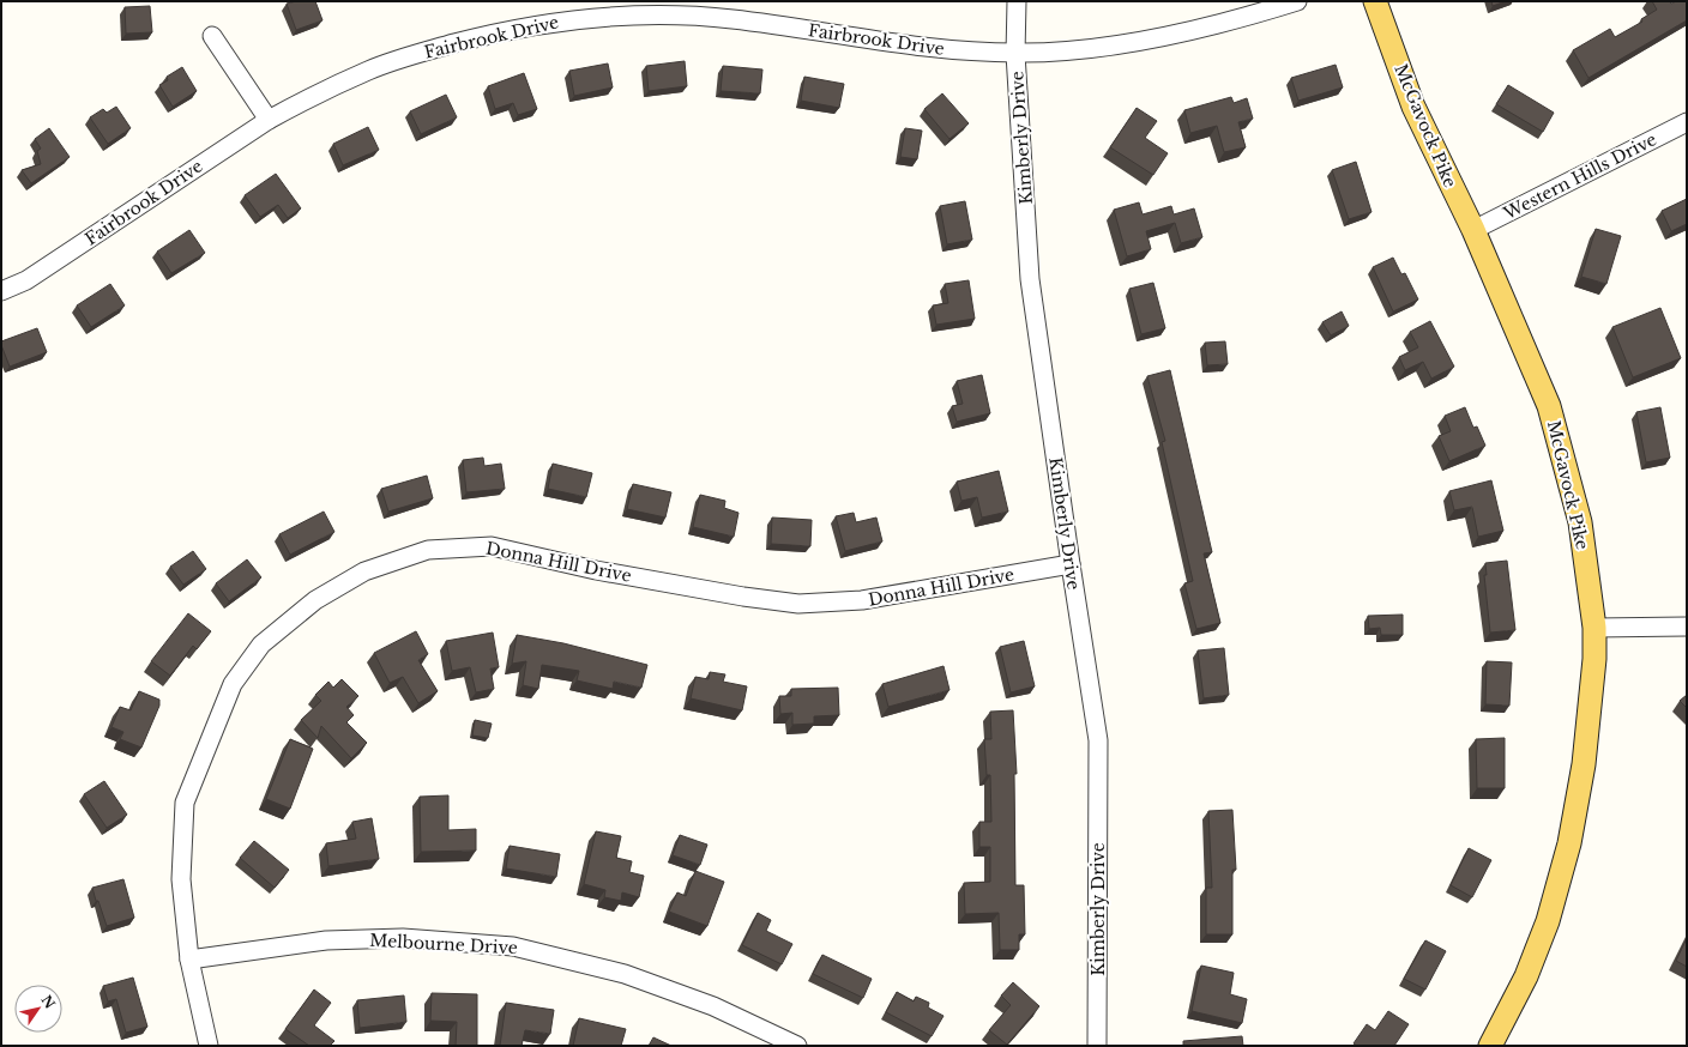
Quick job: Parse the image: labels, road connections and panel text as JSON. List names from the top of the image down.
{
  "streets": {
    "main road": ["McGavock Pike"],
    "street": [
      "Fairbrook Drive",
      "Kimberly Drive",
      "Western Hills Drive",
      "Donna Hill Drive",
      "Melbourne Drive"
    ]
  },
  "crossings": [
    ["Fairbrook Drive", "Kimberly Drive"],
    ["McGavock Pike", "Western Hills Drive"],
    ["Kimberly Drive", "Donna Hill Drive"],
    ["Donna Hill Drive", "Melbourne Drive"]
  ],
  "north": "top right"
}
